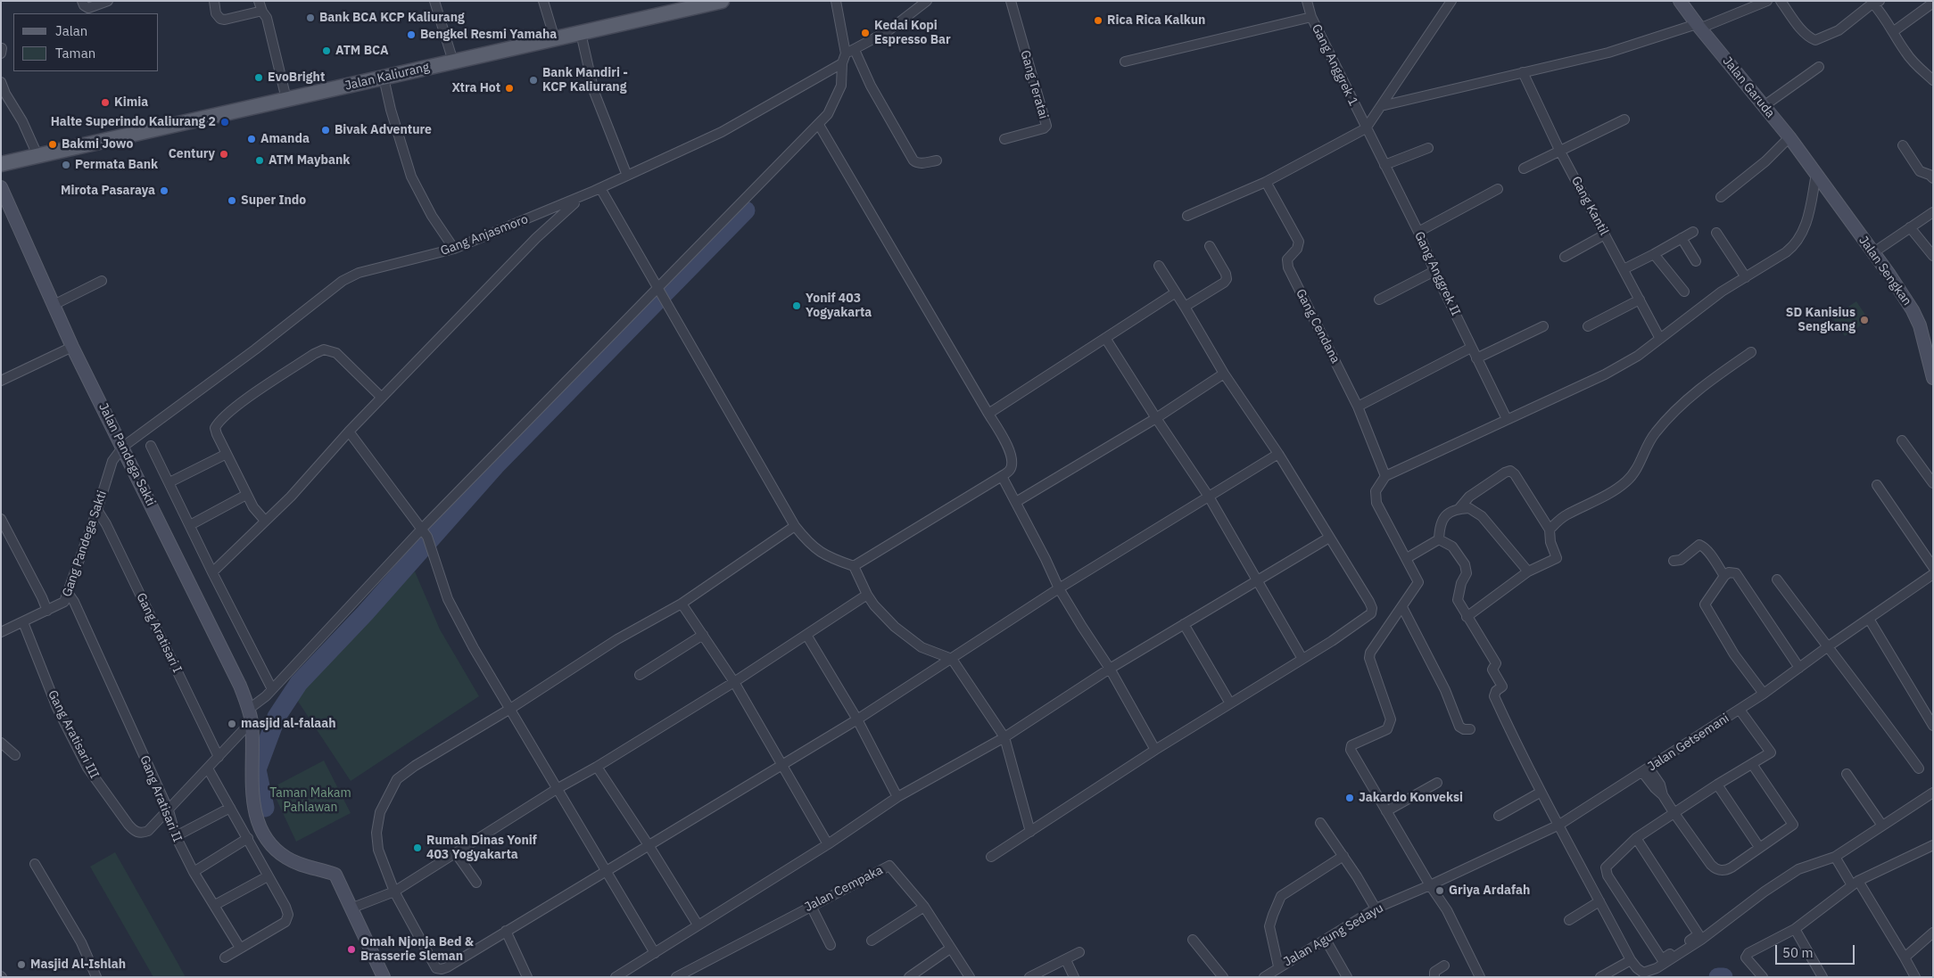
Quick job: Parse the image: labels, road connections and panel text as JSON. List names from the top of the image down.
{
  "streets": {
    "main road": [
      "Jalan Kaliurang",
      "Jalan Garuda",
      "Jalan Sengkan",
      "Jalan Pandega Sakti"
    ],
    "street": [
      "Gang Anggrek 1",
      "Gang Teratai",
      "Gang Kantil",
      "Gang Anjasmoro",
      "Gang Anggrek II",
      "Gang Cendana",
      "Gang Pandega Sakti",
      "Gang Aratisari I",
      "Gang Aratisari III",
      "Jalan Getsemani",
      "Gang Aratisari II",
      "Jalan Cempaka",
      "Jalan Agung Sedayu"
    ]
  },
  "crossings": [
    ["Gang Anggrek 1", "Gang Anggrek II"],
    ["Jalan Garuda", "Jalan Sengkan"],
    ["Gang Anjasmoro", "Jalan Pandega Sakti"],
    ["Gang Anjasmoro", "Gang Pandega Sakti"],
    ["Jalan Pandega Sakti", "Gang Pandega Sakti"],
    ["Gang Pandega Sakti", "Gang Aratisari I"],
    ["Gang Pandega Sakti", "Gang Aratisari III"],
    ["Gang Pandega Sakti", "Gang Aratisari II"],
    ["Gang Aratisari III", "Gang Aratisari II"],
    ["Jalan Getsemani", "Jalan Agung Sedayu"]
  ],
  "parks": ["Taman Makam Pahlawan"],
  "places": [
    "Bank BCA KCP Kaliurang",
    "Rica Rica Kalkun",
    "Kedai Kopi Espresso Bar",
    "Bengkel Resmi Yamaha",
    "ATM BCA",
    "EvoBright",
    "Bank Mandiri - KCP Kaliurang",
    "Xtra Hot",
    "Kimia",
    "Halte Superindo Kaliurang 2",
    "Bivak Adventure",
    "Amanda",
    "Bakmi Jowo",
    "Century",
    "ATM Maybank",
    "Permata Bank",
    "Mirota Pasaraya",
    "Super Indo",
    "Yonif 403 Yogyakarta",
    "SD Kanisius Sengkang",
    "masjid al-falaah",
    "Jakardo Konveksi",
    "Rumah Dinas Yonif 403 Yogyakarta",
    "Griya Ardafah",
    "Omah Njonja Bed & Brasserie Sleman",
    "Masjid Al-Ishlah"
  ],
  "legend": ["Jalan", "Taman"],
  "scale_bar": "50 m"
}
